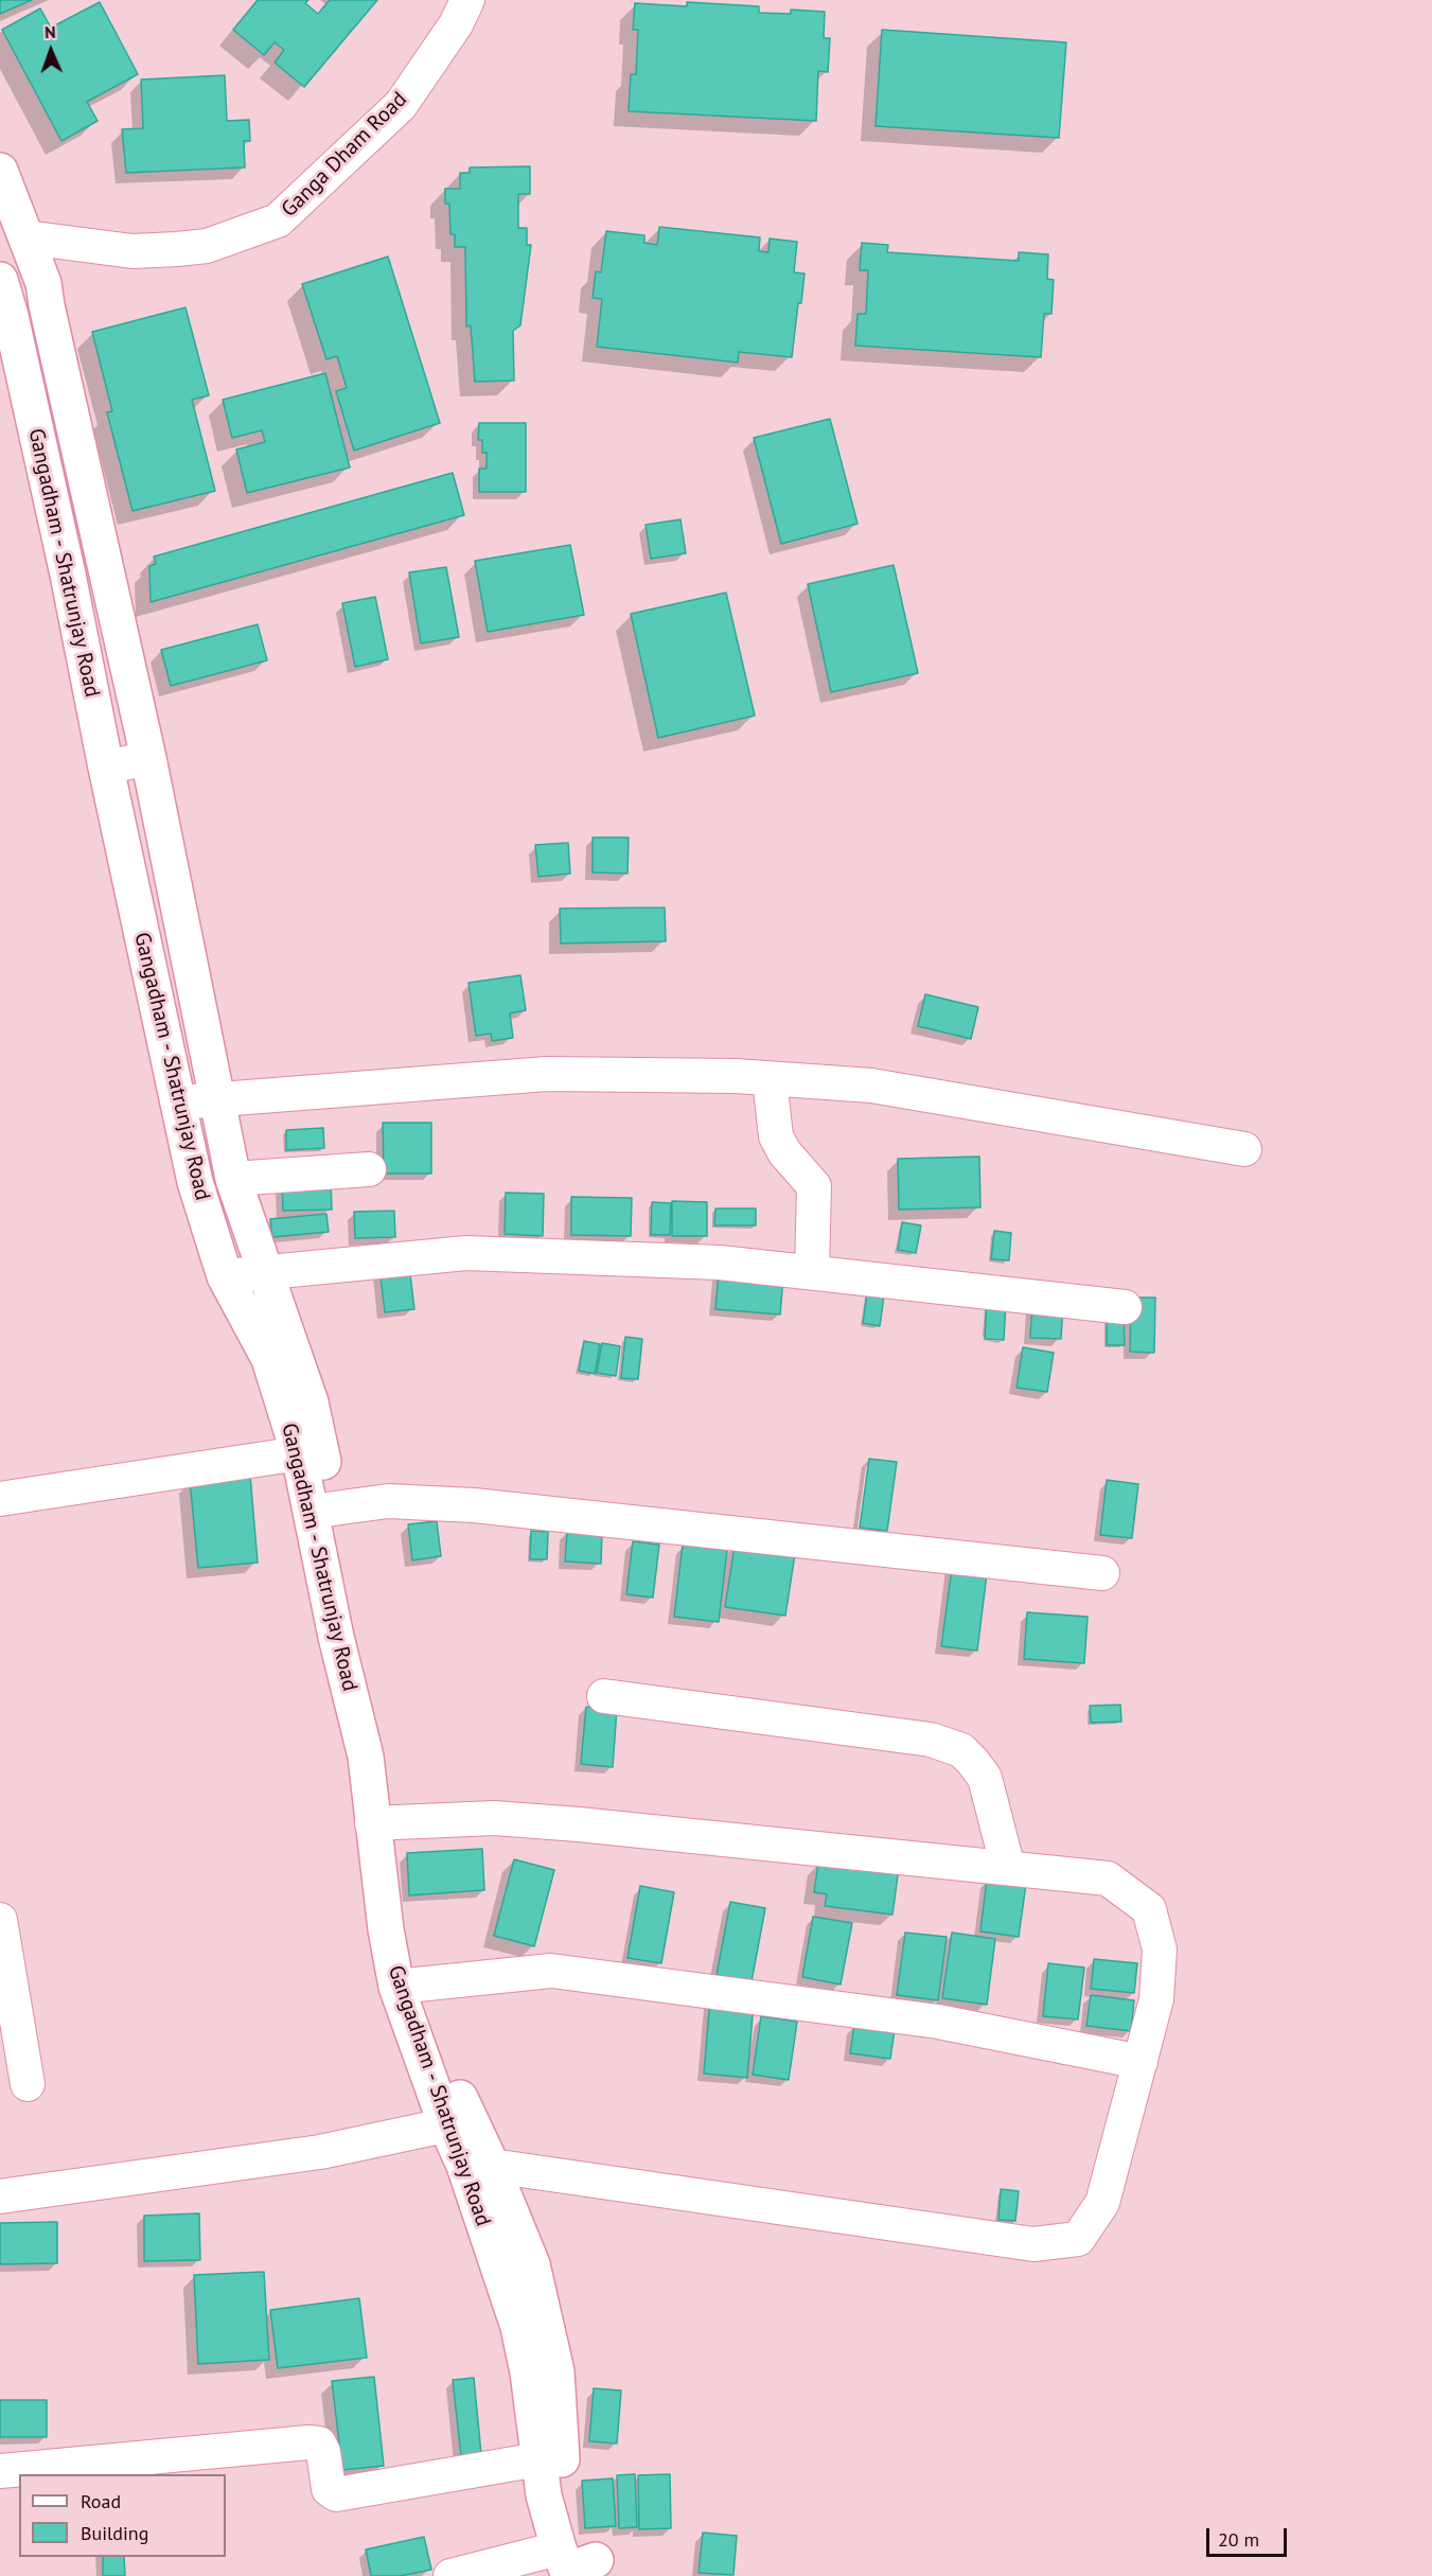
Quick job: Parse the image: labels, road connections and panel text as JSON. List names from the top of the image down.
{
  "streets": {
    "main road": ["Gangadham - Shatrunjay Road"],
    "street": ["Ganga Dham Road"]
  },
  "crossings": [
    ["Ganga Dham Road", "Gangadham - Shatrunjay Road"]
  ],
  "legend": ["Road", "Building"],
  "scale_bar": "20 m",
  "north": "top"
}
